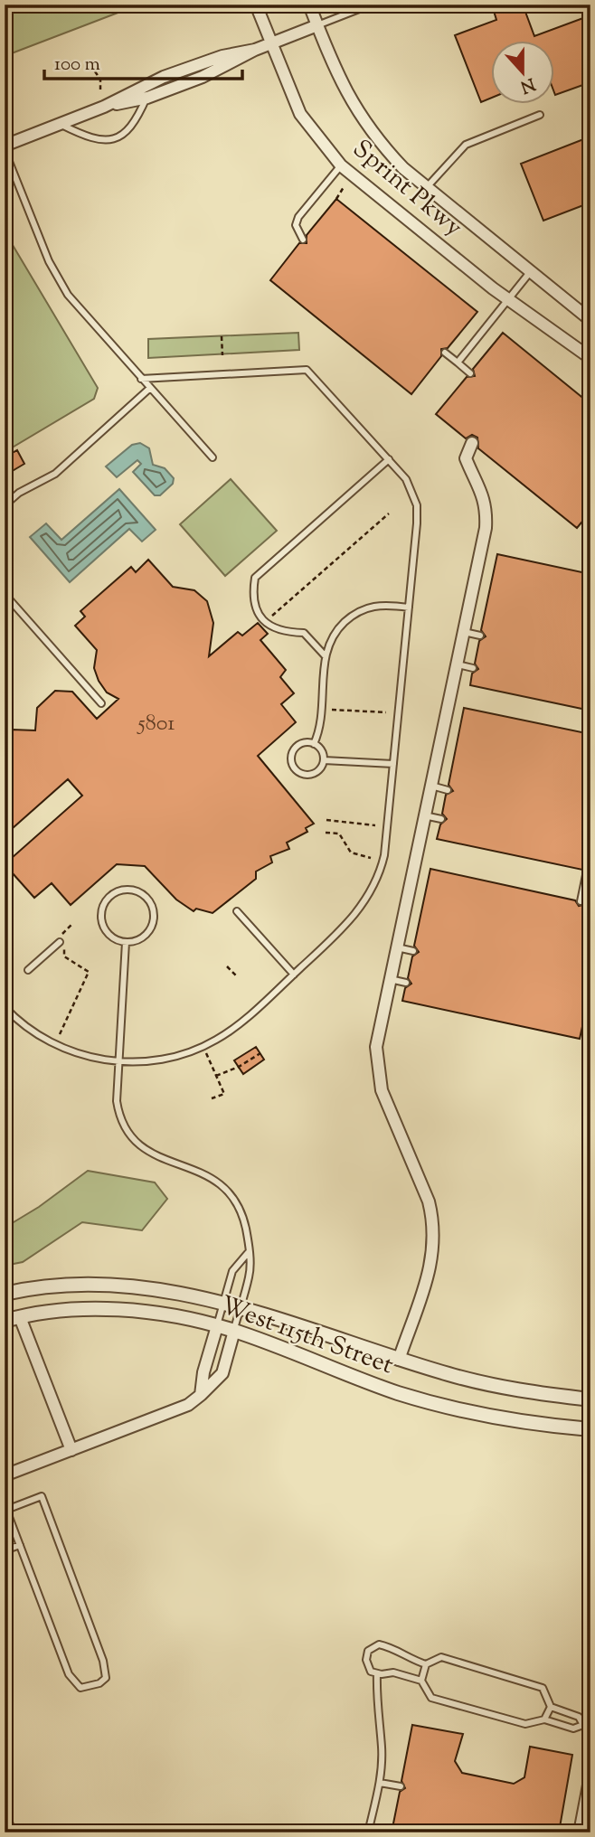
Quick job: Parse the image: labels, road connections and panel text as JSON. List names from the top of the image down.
{
  "streets": {
    "street": ["Sprint Pkwy", "West 115th Street"]
  },
  "house_numbers": ["5801"],
  "scale_bar": "100 m",
  "north": "bottom"
}
